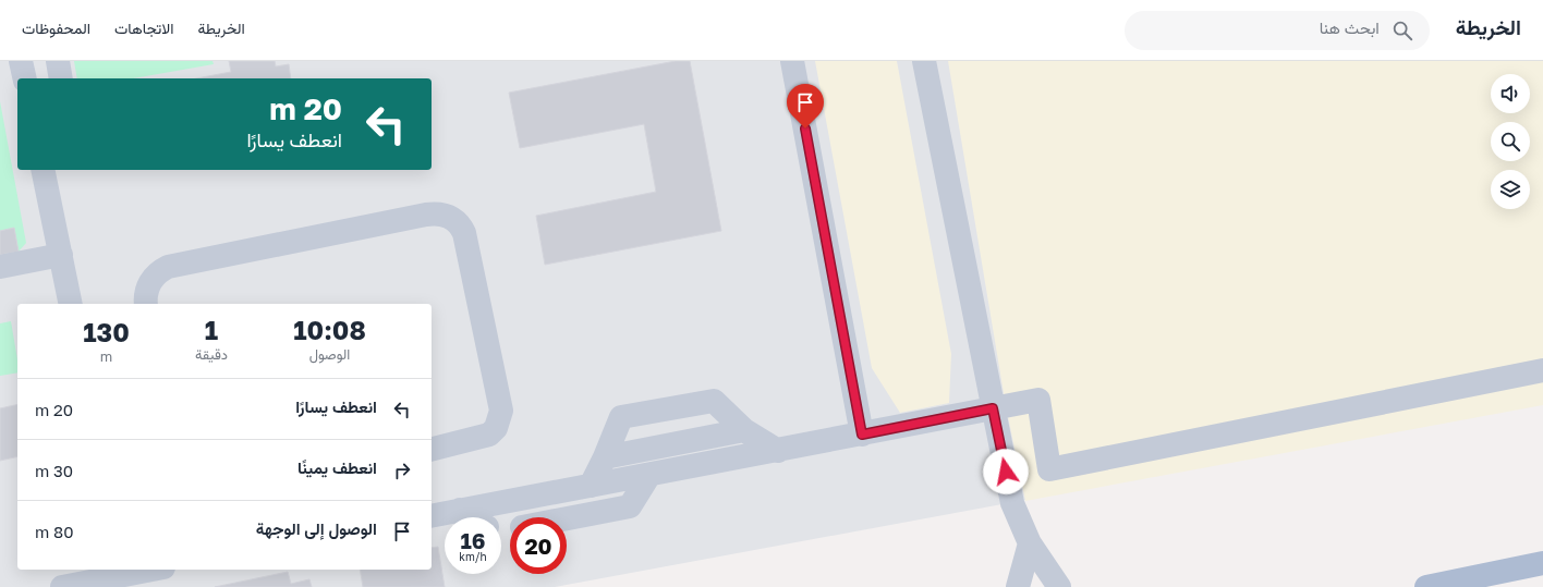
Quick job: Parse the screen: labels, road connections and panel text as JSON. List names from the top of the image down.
{
  "page": {
    "header": "الخريطة",
    "search": "ابحث هنا",
    "nav": ["الخريطة", "الاتجاهات", "المحفوظات"],
    "turn": ["20 m", "انعطف يسارًا"],
    "eta": [
      "10:08",
      "الوصول",
      "1",
      "دقيقة",
      "130",
      "m"
    ],
    "list": [
      {
        "name": "انعطف يسارًا",
        "value": "20 m"
      },
      {
        "name": "انعطف يمينًا",
        "value": "30 m"
      },
      {
        "name": "الوصول إلى الوجهة",
        "value": "80 m"
      }
    ],
    "speed": "16 km/h",
    "limit": "20"
  }
}
